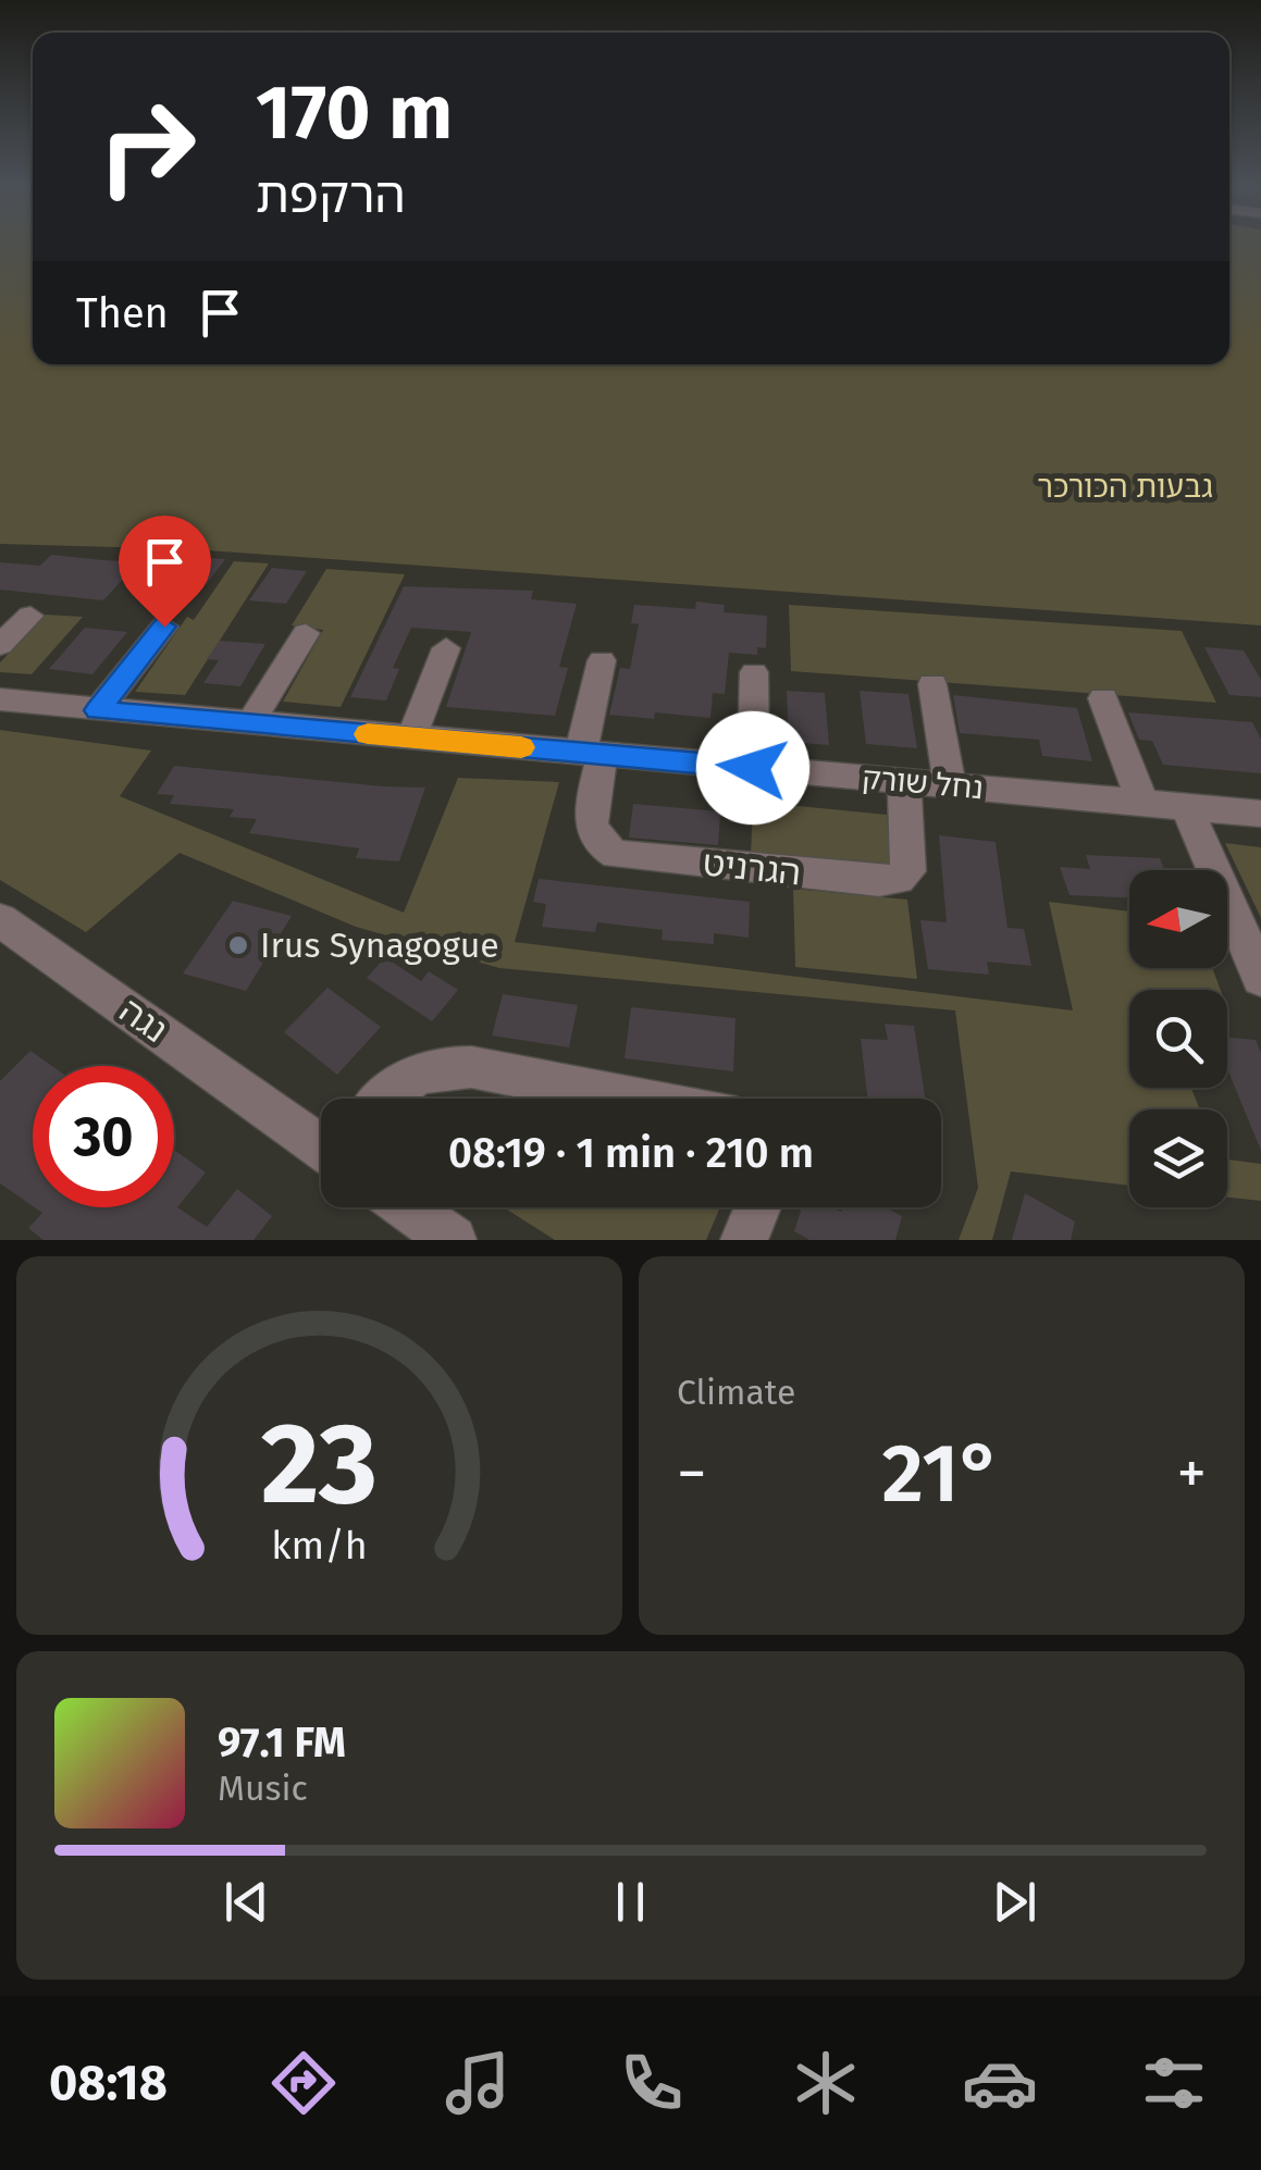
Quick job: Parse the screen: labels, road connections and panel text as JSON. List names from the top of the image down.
{
  "streets": {
    "street": ["נחל שורק", "הגרניט", "נגה"]
  },
  "crossings": [
    ["נחל שורק", "הגרניט"]
  ],
  "parks": ["גבעות הכורכר"],
  "places": ["Irus Synagogue"],
  "north": "left",
  "page": {
    "turn": ["170 m", "הרקפת"],
    "then": "Then",
    "limit": "30",
    "trip": "08:19 · 1 min · 210 m",
    "tile": "Climate",
    "heat": ["−", "21°", "+"],
    "song": ["97.1 FM", "Music"],
    "tabs": "08:18",
    "gauge": ["23", "km/h"]
  }
}
